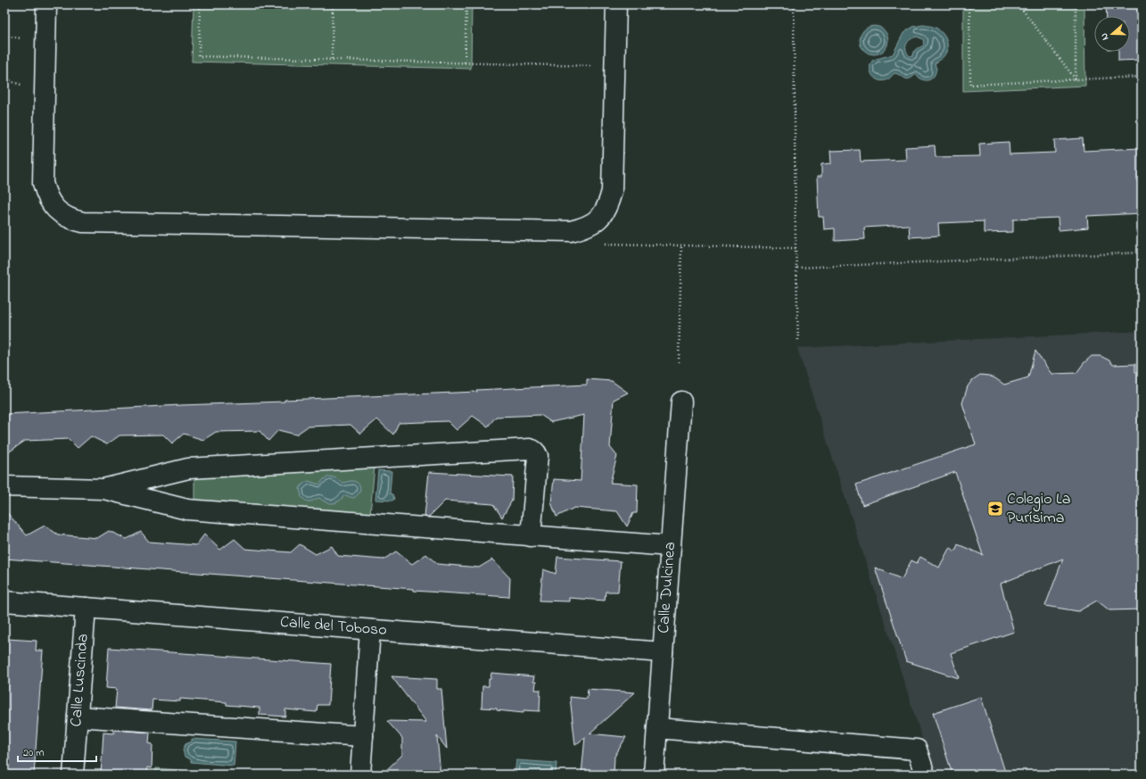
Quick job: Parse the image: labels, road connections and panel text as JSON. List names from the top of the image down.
{
  "streets": {
    "street": ["Calle Dulcinea", "Calle del Toboso", "Calle Luscinda"]
  },
  "crossings": [
    ["Calle Dulcinea", "Calle del Toboso"],
    ["Calle del Toboso", "Calle Luscinda"]
  ],
  "places": {
    "school or university": ["Colegio La Purísima"]
  },
  "scale_bar": "20 m",
  "north": "left"
}
